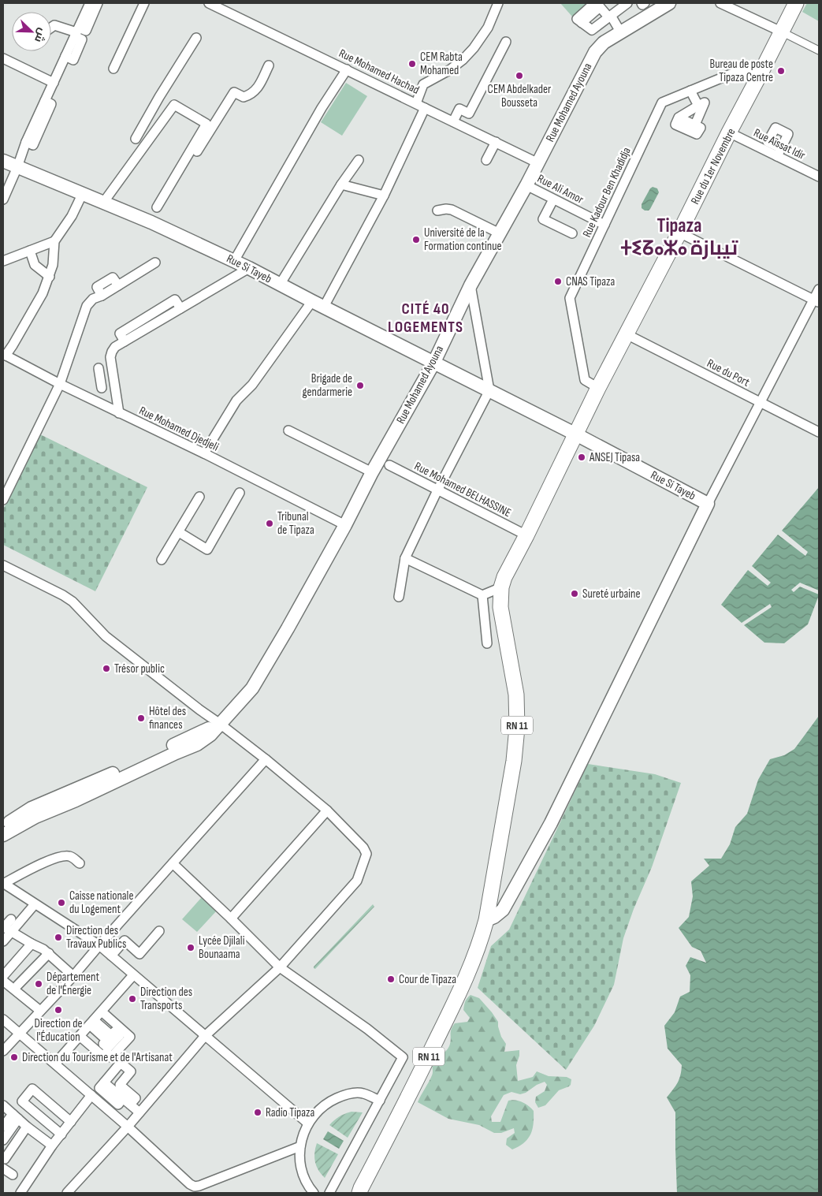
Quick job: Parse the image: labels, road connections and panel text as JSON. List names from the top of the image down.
{
  "streets": {
    "main road": [
      "Rue Mohamed Ayouna",
      "Rue du 1er Novembre",
      "Rue Si Tayeb",
      "RN 11"
    ],
    "street": [
      "Rue Mohamed Hachad",
      "Rue Aïssat Idir",
      "Rue Ali Amor",
      "Rue Kadour Ben Khadidja",
      "Rue du Port",
      "Rue Mohamed Djedjeli",
      "Rue Mohamed BELHASSINE"
    ]
  },
  "crossings": [
    ["Rue Mohamed Hachad", "Rue Mohamed Ayouna"],
    ["Rue Mohamed Ayouna", "Rue Ali Amor"],
    ["Rue Mohamed Ayouna", "Rue Si Tayeb"],
    ["Rue Mohamed Ayouna", "Rue Mohamed Djedjeli"],
    ["Rue Aïssat Idir", "Rue du 1er Novembre"],
    ["Rue du 1er Novembre", "Rue Kadour Ben Khadidja"],
    ["Rue du 1er Novembre", "Rue Si Tayeb"],
    ["Rue du 1er Novembre", "Rue du Port"],
    ["Rue du 1er Novembre", "RN 11"],
    ["Rue Ali Amor", "Rue Kadour Ben Khadidja"],
    ["Rue Si Tayeb", "RN 11"],
    ["Rue Mohamed BELHASSINE", "RN 11"]
  ],
  "districts": ["Tipaza ⵜⵉⵒⴰⵣⴰ تيبازة", "CITÉ 40 LOGEMENTS"],
  "places": [
    "CEM Rabta Mohamed",
    "Bureau de poste Tipaza Centre",
    "CEM Abdelkader Bousseta",
    "Université de la Formation continue",
    "CNAS Tipaza",
    "Brigade de gendarmerie",
    "ANSEJ Tipasa",
    "Tribunal de Tipaza",
    "Sureté urbaine",
    "Trésor public",
    "Hôtel des finances",
    "Caisse nationale du Logement",
    "Direction des Travaux Publics",
    "Lycée Djilali Bounaama",
    "Cour de Tipaza",
    "Département de l'Énergie",
    "Direction des Transports",
    "Direction de l'Éducation",
    "Direction du Tourisme et de l'Artisanat",
    "Radio Tipaza"
  ],
  "north": "bottom right"
}
